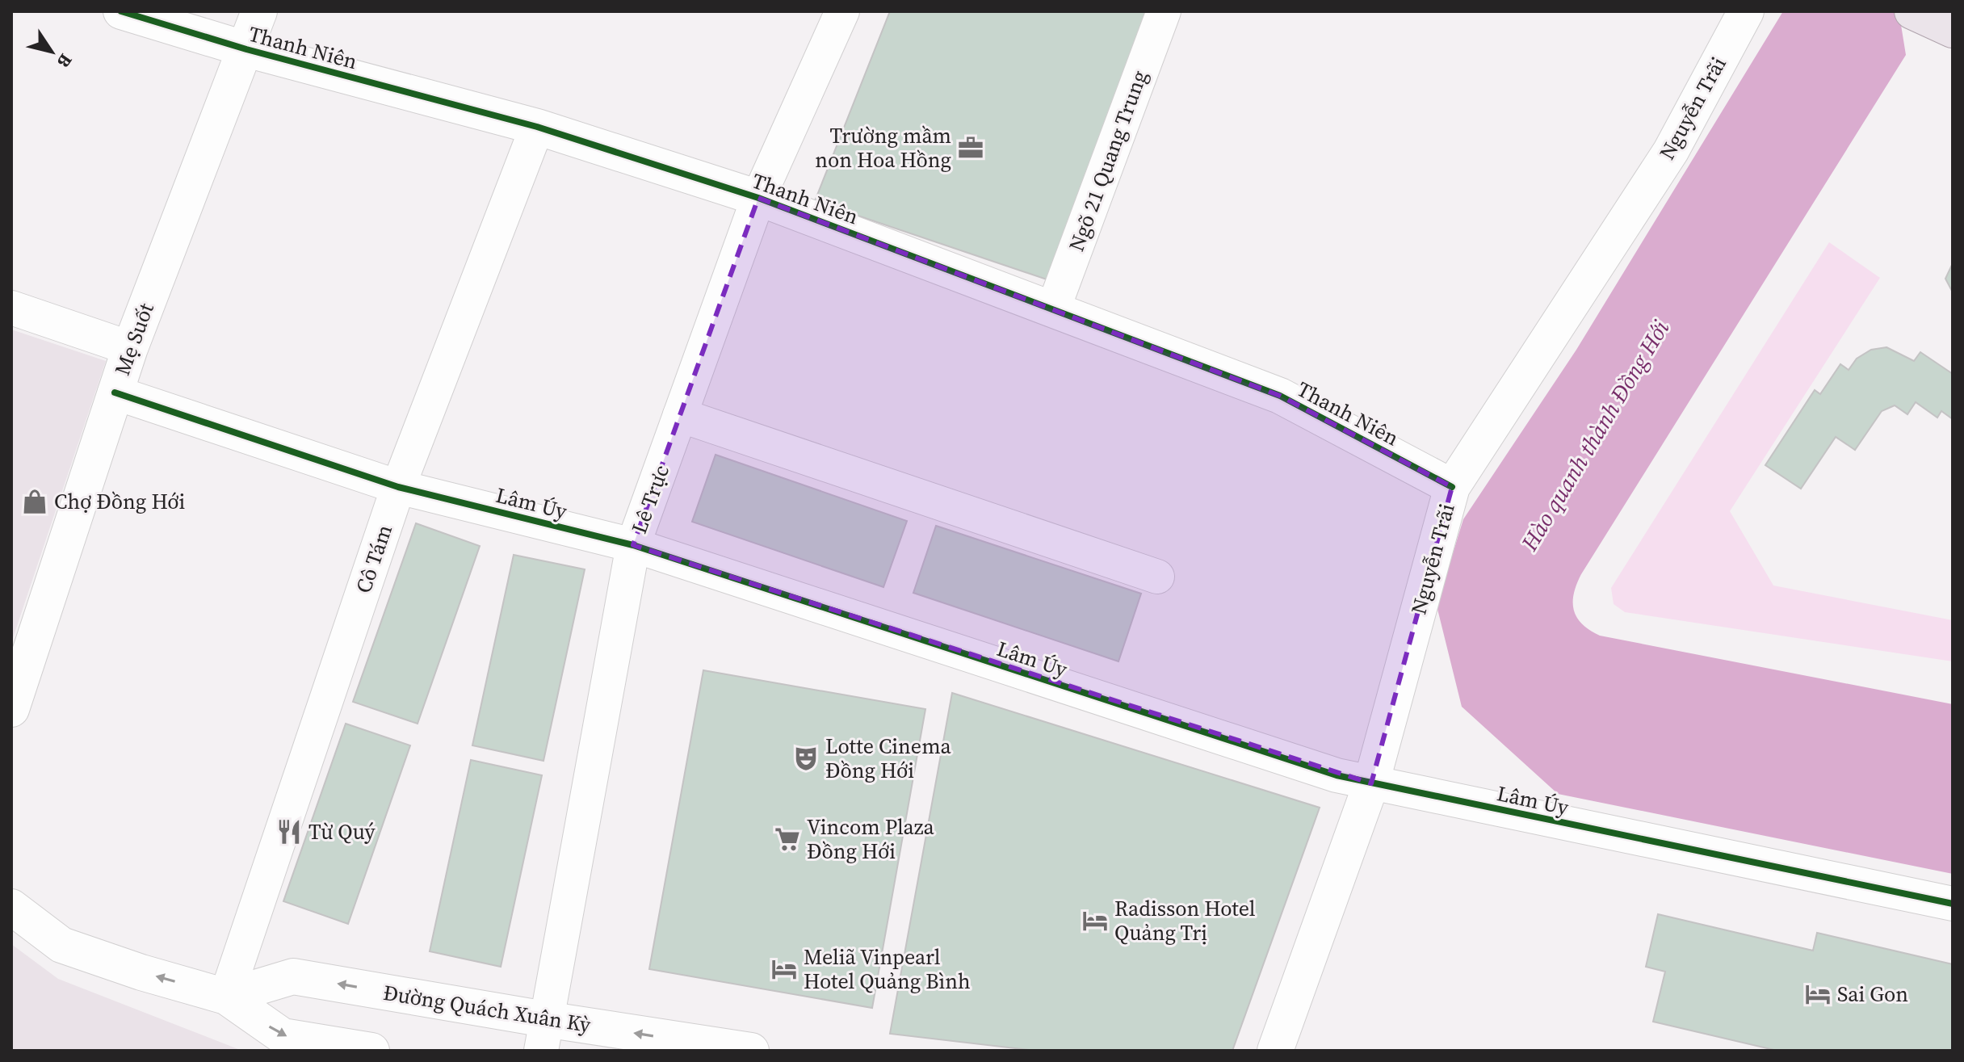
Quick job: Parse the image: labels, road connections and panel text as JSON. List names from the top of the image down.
{
  "streets": {
    "street": [
      "Thanh Niên",
      "Nguyễn Trãi",
      "Ngõ 21 Quang Trung",
      "Mẹ Suốt",
      "Lê Trực",
      "Lâm Úy",
      "Cô Tám",
      "Đường Quách Xuân Kỳ"
    ]
  },
  "crossings": [
    ["Thanh Niên", "Nguyễn Trãi"],
    ["Thanh Niên", "Ngõ 21 Quang Trung"],
    ["Thanh Niên", "Mẹ Suốt"],
    ["Thanh Niên", "Lê Trực"],
    ["Thanh Niên", "Cô Tám"],
    ["Nguyễn Trãi", "Lâm Úy"],
    ["Mẹ Suốt", "Lâm Úy"],
    ["Lê Trực", "Lâm Úy"],
    ["Lê Trực", "Đường Quách Xuân Kỳ"],
    ["Lâm Úy", "Cô Tám"],
    ["Cô Tám", "Đường Quách Xuân Kỳ"]
  ],
  "one_way": ["Đường Quách Xuân Kỳ"],
  "water": ["Hào quanh thành Đồng Hới"],
  "places": {
    "office": ["Trường mầm non Hoa Hồng"],
    "shop": ["Chợ Đồng Hới"],
    "theatre": ["Lotte Cinema Đồng Hới"],
    "restaurant": ["Từ Quý"],
    "supermarket": ["Vincom Plaza Đồng Hới"],
    "hotel": ["Radisson Hotel Quảng Trị", "Meliã Vinpearl Hotel Quảng Bình", "Sai Gon"]
  },
  "north": "bottom right"
}
